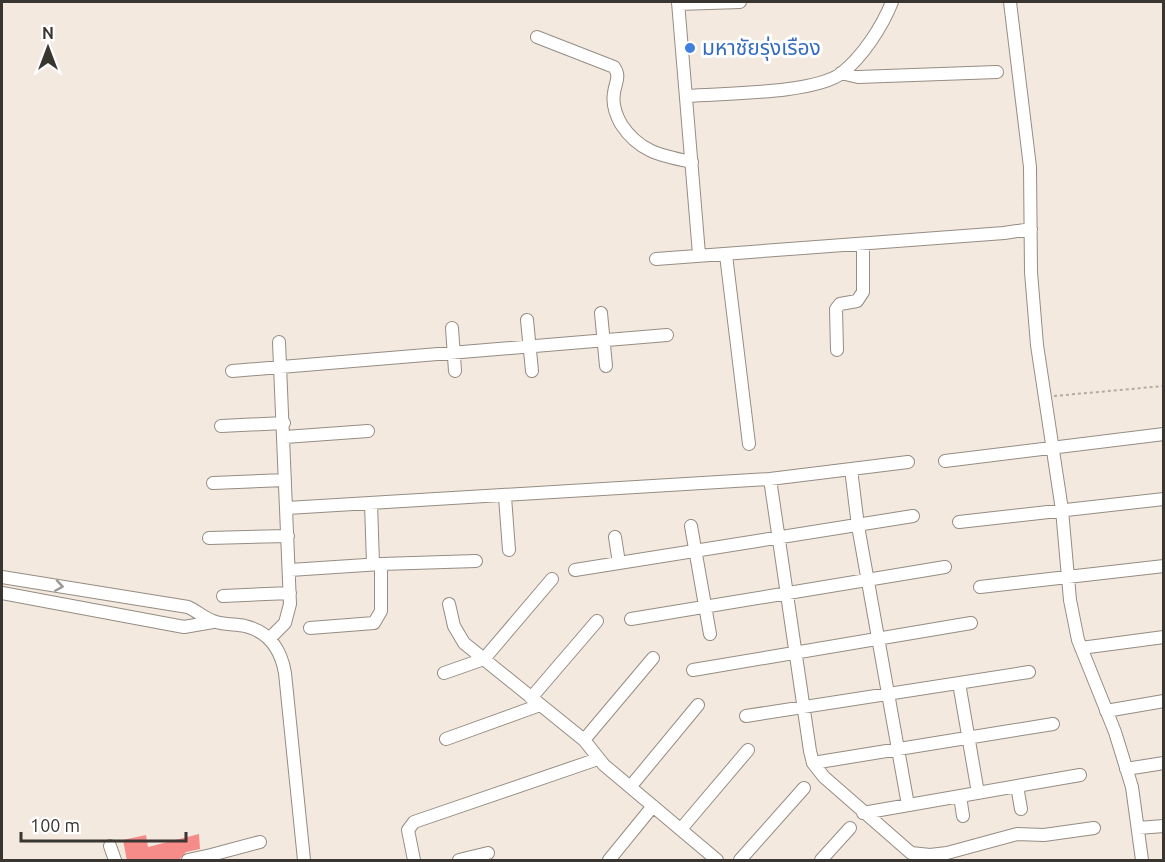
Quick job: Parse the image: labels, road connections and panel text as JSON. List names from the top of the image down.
{
  "places": ["มหาชัยรุ่งเรือง"],
  "scale_bar": "100 m",
  "north": "top"
}
